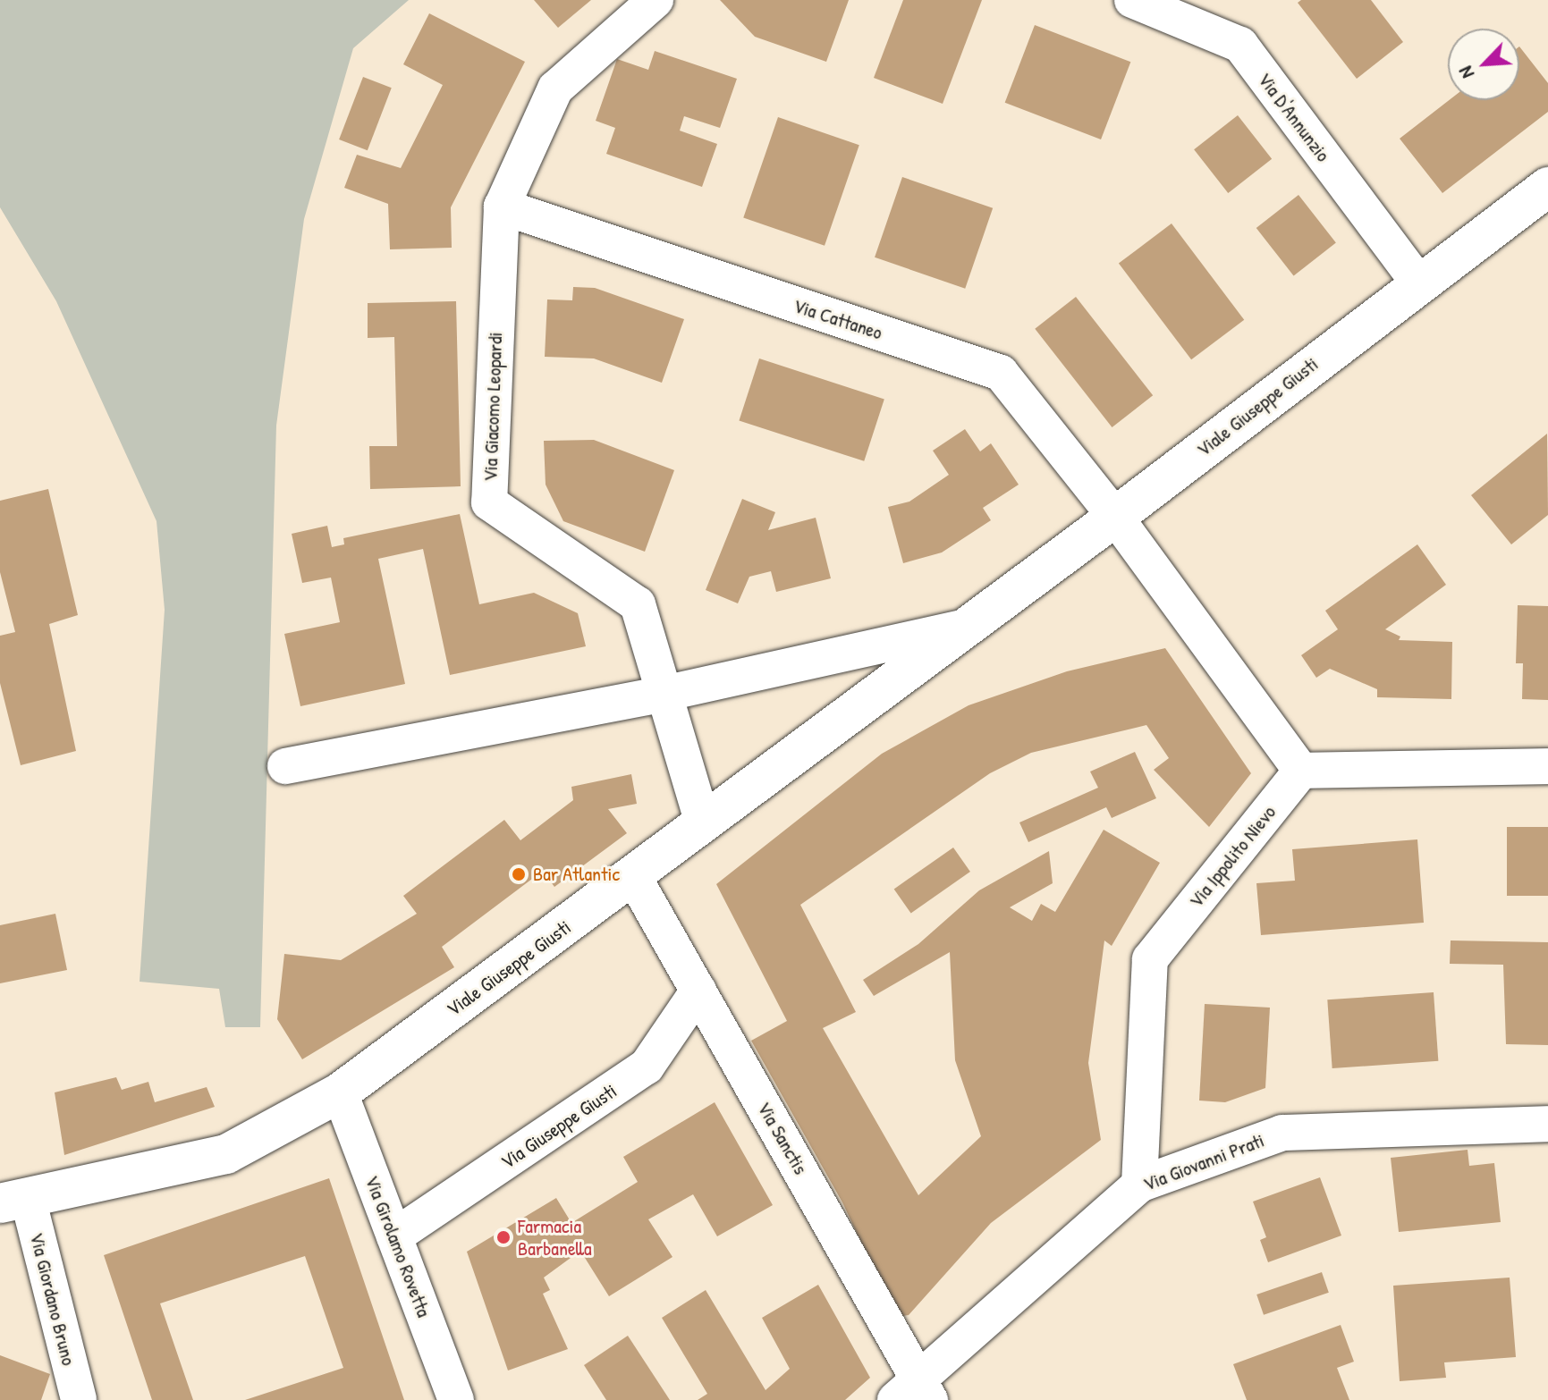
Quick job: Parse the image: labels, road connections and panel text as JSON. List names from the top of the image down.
{
  "streets": {
    "street": [
      "Via D'Annunzio",
      "Via Cattaneo",
      "Via Giacomo Leopardi",
      "Viale Giuseppe Giusti",
      "Via Ippolito Nievo",
      "Via Giuseppe Giusti",
      "Via Sanctis",
      "Via Giovanni Prati",
      "Via Girolamo Rovetta",
      "Via Giordano Bruno"
    ]
  },
  "crossings": [
    ["Via D'Annunzio", "Viale Giuseppe Giusti"],
    ["Via Cattaneo", "Via Giacomo Leopardi"],
    ["Via Cattaneo", "Viale Giuseppe Giusti"],
    ["Via Cattaneo", "Via Ippolito Nievo"],
    ["Via Giacomo Leopardi", "Viale Giuseppe Giusti"],
    ["Viale Giuseppe Giusti", "Via Sanctis"],
    ["Viale Giuseppe Giusti", "Via Girolamo Rovetta"],
    ["Viale Giuseppe Giusti", "Via Giordano Bruno"],
    ["Via Ippolito Nievo", "Via Giovanni Prati"],
    ["Via Giuseppe Giusti", "Via Sanctis"],
    ["Via Giuseppe Giusti", "Via Girolamo Rovetta"],
    ["Via Sanctis", "Via Giovanni Prati"]
  ],
  "places": ["Bar Atlantic", "Farmacia Barbanella"],
  "north": "bottom left"
}
